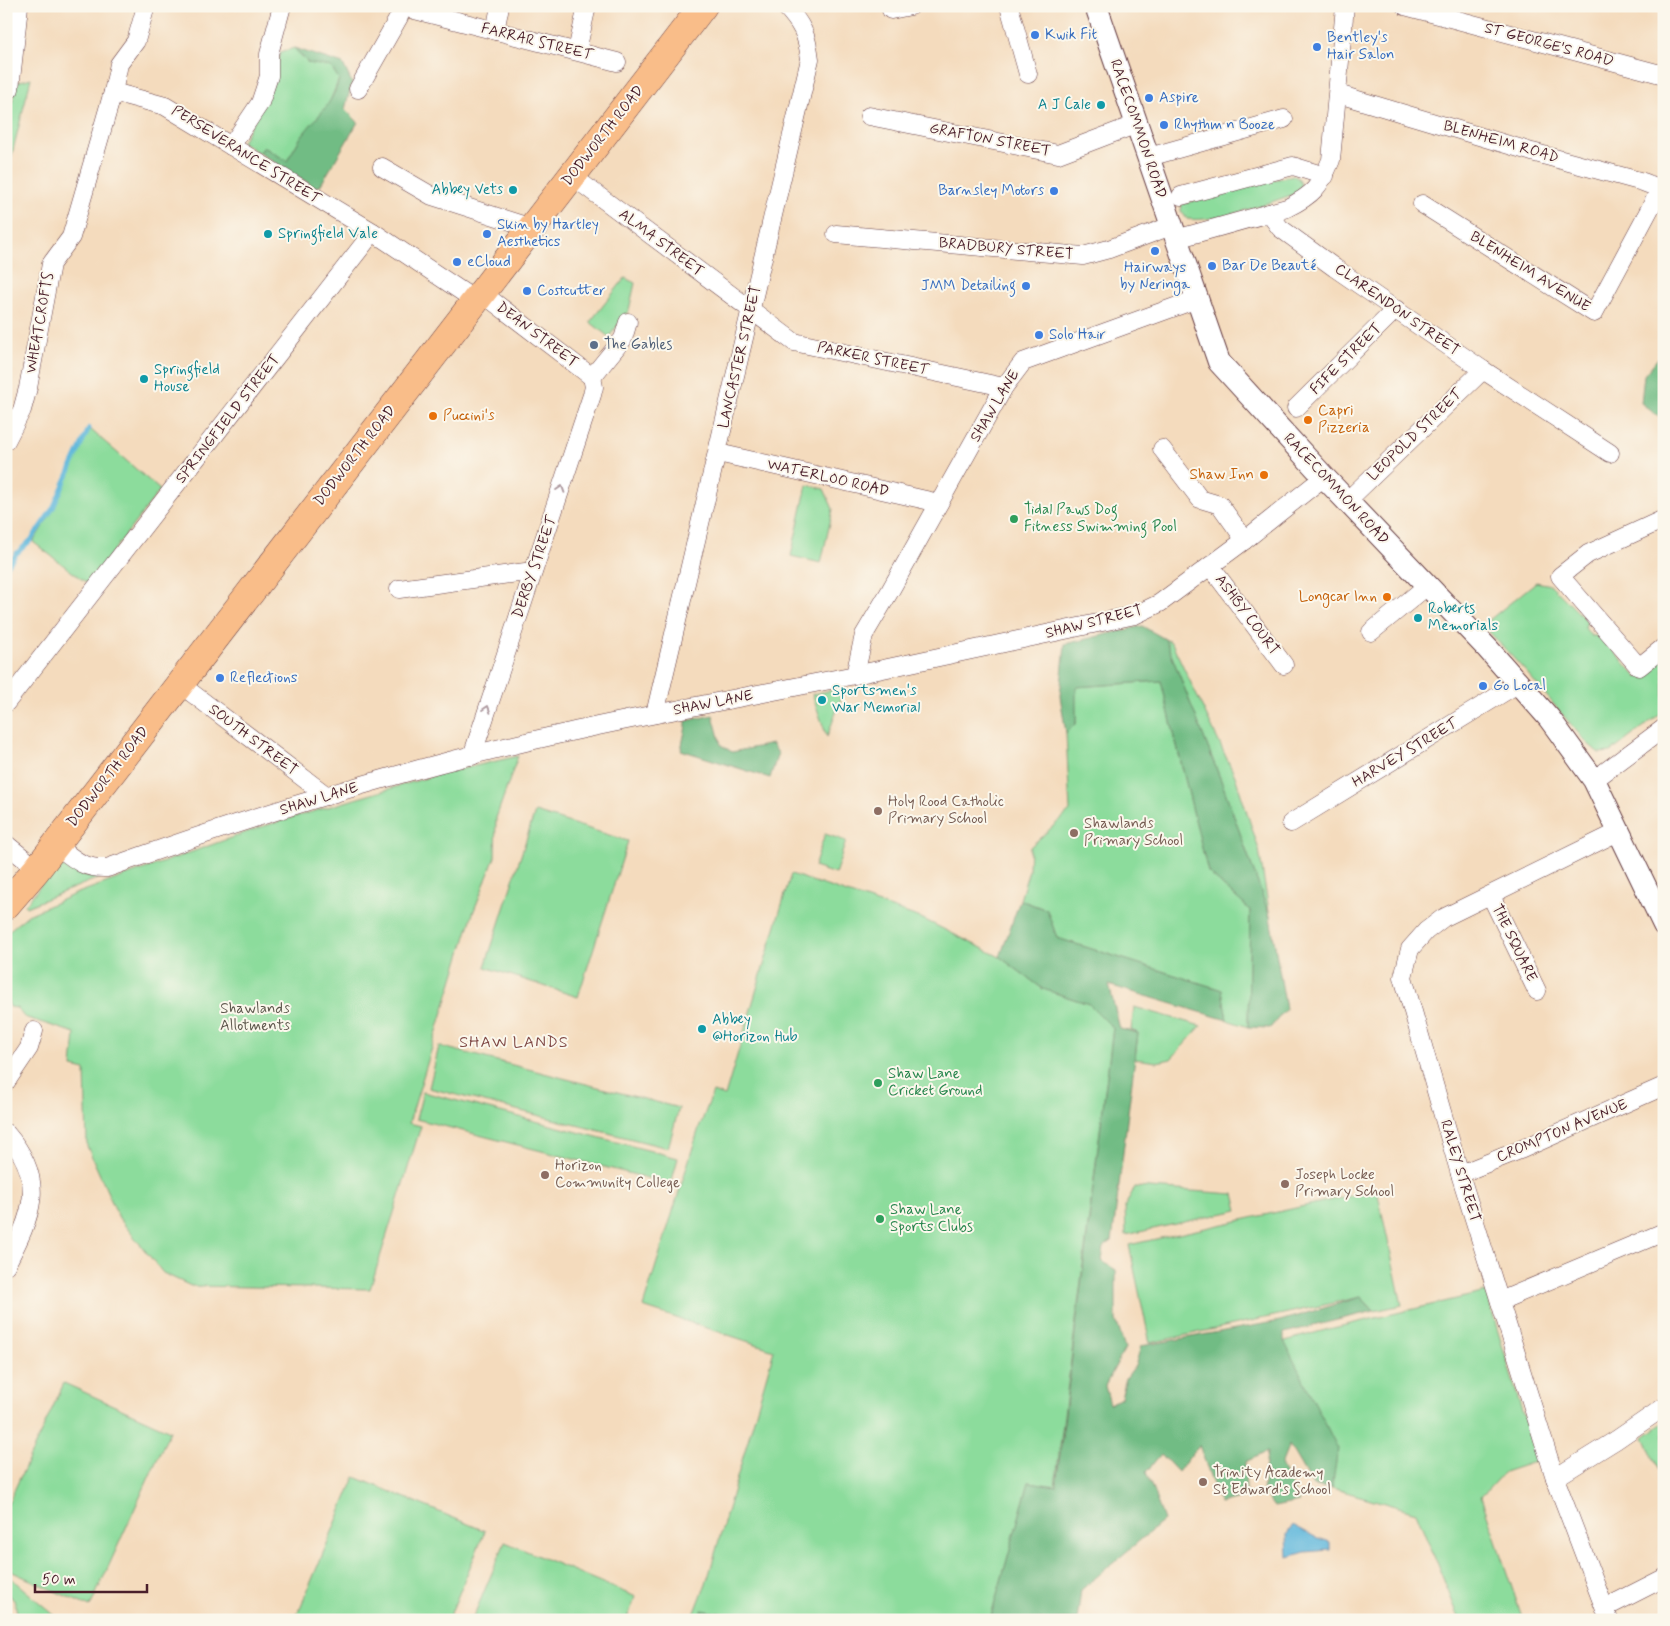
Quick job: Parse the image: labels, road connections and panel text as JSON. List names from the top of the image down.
{
  "streets": {
    "highway": ["DODWORTH ROAD"],
    "street": [
      "FARRAR STREET",
      "ST GEORGE'S ROAD",
      "RACECOMMON ROAD",
      "GRAFTON STREET",
      "BLENHEIM ROAD",
      "PERSEVERANCE STREET",
      "ALMA STREET",
      "BRADBURY STREET",
      "BLENHEIM AVENUE",
      "CLARENDON STREET",
      "WHEATCROFTS",
      "DEAN STREET",
      "LANCASTER STREET",
      "PARKER STREET",
      "FIFE STREET",
      "SHAW LANE",
      "SPRINGFIELD STREET",
      "LEOPOLD STREET",
      "WATERLOO ROAD",
      "DERBY STREET",
      "ASHBY COURT",
      "SHAW STREET",
      "SOUTH STREET",
      "HARVEY STREET",
      "THE SQUARE",
      "CROMPTON AVENUE",
      "RALEY STREET"
    ]
  },
  "crossings": [
    ["RACECOMMON ROAD", "GRAFTON STREET"],
    ["RACECOMMON ROAD", "BRADBURY STREET"],
    ["RACECOMMON ROAD", "SHAW LANE"],
    ["RACECOMMON ROAD", "LEOPOLD STREET"],
    ["RACECOMMON ROAD", "SHAW STREET"],
    ["RACECOMMON ROAD", "HARVEY STREET"],
    ["RACECOMMON ROAD", "RALEY STREET"],
    ["DODWORTH ROAD", "ALMA STREET"],
    ["DODWORTH ROAD", "DEAN STREET"],
    ["DODWORTH ROAD", "SHAW LANE"],
    ["DODWORTH ROAD", "SOUTH STREET"],
    ["BLENHEIM ROAD", "BLENHEIM AVENUE"],
    ["PERSEVERANCE STREET", "WHEATCROFTS"],
    ["PERSEVERANCE STREET", "SPRINGFIELD STREET"],
    ["ALMA STREET", "LANCASTER STREET"],
    ["ALMA STREET", "PARKER STREET"],
    ["CLARENDON STREET", "FIFE STREET"],
    ["CLARENDON STREET", "LEOPOLD STREET"],
    ["DEAN STREET", "DERBY STREET"],
    ["LANCASTER STREET", "PARKER STREET"],
    ["LANCASTER STREET", "SHAW LANE"],
    ["LANCASTER STREET", "WATERLOO ROAD"],
    ["PARKER STREET", "SHAW LANE"],
    ["SHAW LANE", "WATERLOO ROAD"],
    ["SHAW LANE", "DERBY STREET"],
    ["SHAW LANE", "SHAW STREET"],
    ["SHAW LANE", "SOUTH STREET"],
    ["ASHBY COURT", "SHAW STREET"],
    ["THE SQUARE", "RALEY STREET"],
    ["CROMPTON AVENUE", "RALEY STREET"]
  ],
  "one_way": ["DERBY STREET"],
  "districts": ["SHAW LANDS"],
  "parks": ["Shawlands Allotments"],
  "places": [
    "Kwik Fit",
    "Bentley's Hair Salon",
    "Aspire",
    "A J Cale",
    "Rhythm n Booze",
    "Abbey Vets",
    "Barnsley Motors",
    "Springfield Vale",
    "Skin by Hartley Aesthetics",
    "Hairways by Neringa",
    "eCloud",
    "Bar De Beauté",
    "JMM Detailing",
    "Costcutter",
    "Solo Hair",
    "The Gables",
    "Springfield House",
    "Puccini's",
    "Capri Pizzeria",
    "Shaw Inn",
    "Tidal Paws Dog Fitness Swimming Pool",
    "Longcar Inn",
    "Roberts Memorials",
    "Reflections",
    "Go Local",
    "Sportsmen's War Memorial",
    "Holy Rood Catholic Primary School",
    "Shawlands Primary School",
    "Abbey @Horizon Hub",
    "Shaw Lane Cricket Ground",
    "Horizon Community College",
    "Joseph Locke Primary School",
    "Shaw Lane Sports Clubs",
    "Trinity Academy St Edward's School"
  ],
  "scale_bar": "50 m"
}
